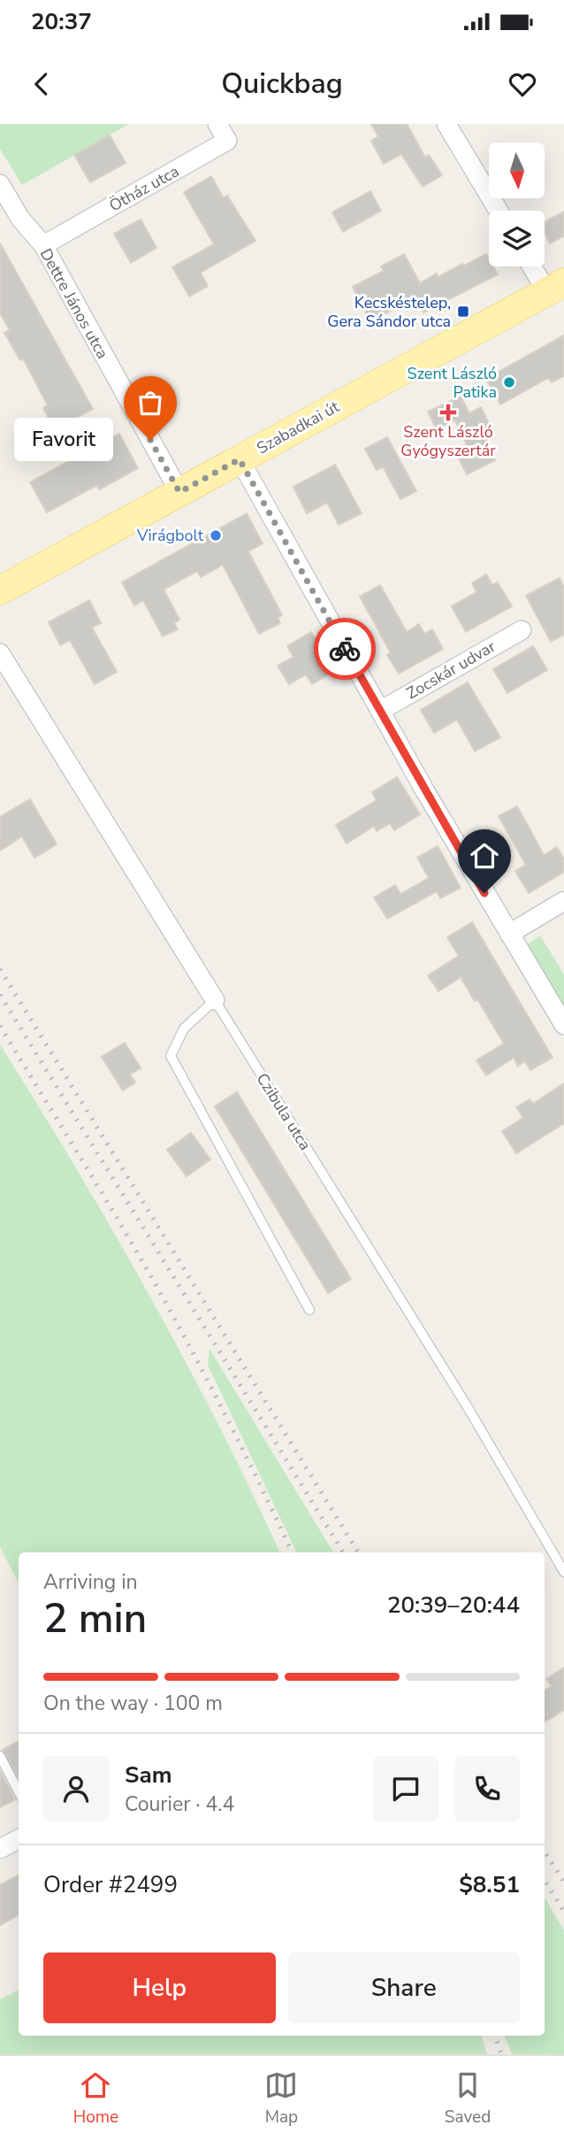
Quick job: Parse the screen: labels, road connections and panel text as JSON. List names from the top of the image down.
{
  "streets": {
    "main road": ["Szabadkai út"],
    "street": [
      "Ötház utca",
      "Dettre János utca",
      "Zocskár udvar",
      "Czibula utca"
    ]
  },
  "crossings": [
    ["Ötház utca", "Dettre János utca"],
    ["Dettre János utca", "Szabadkai út"]
  ],
  "places": {
    "transit": ["Kecskéstelep, Gera Sándor utca"],
    "other": ["Szent László Patika", "Favorit", "Virágbolt"],
    "health": ["Szent László Gyógyszertár"]
  },
  "north": "bottom",
  "page": {
    "status": "20:37",
    "header": "Quickbag",
    "bubble": "Favorit",
    "heading": ["2 min", "Arriving in", "20:39–20:44"],
    "panel": [
      "Sam",
      "Courier · 4.4",
      "Order #2499",
      "$8.51"
    ],
    "bar": "On the way · 100 m",
    "buttons": ["Help", "Share"],
    "tabs": ["Home", "Map", "Saved"]
  }
}
